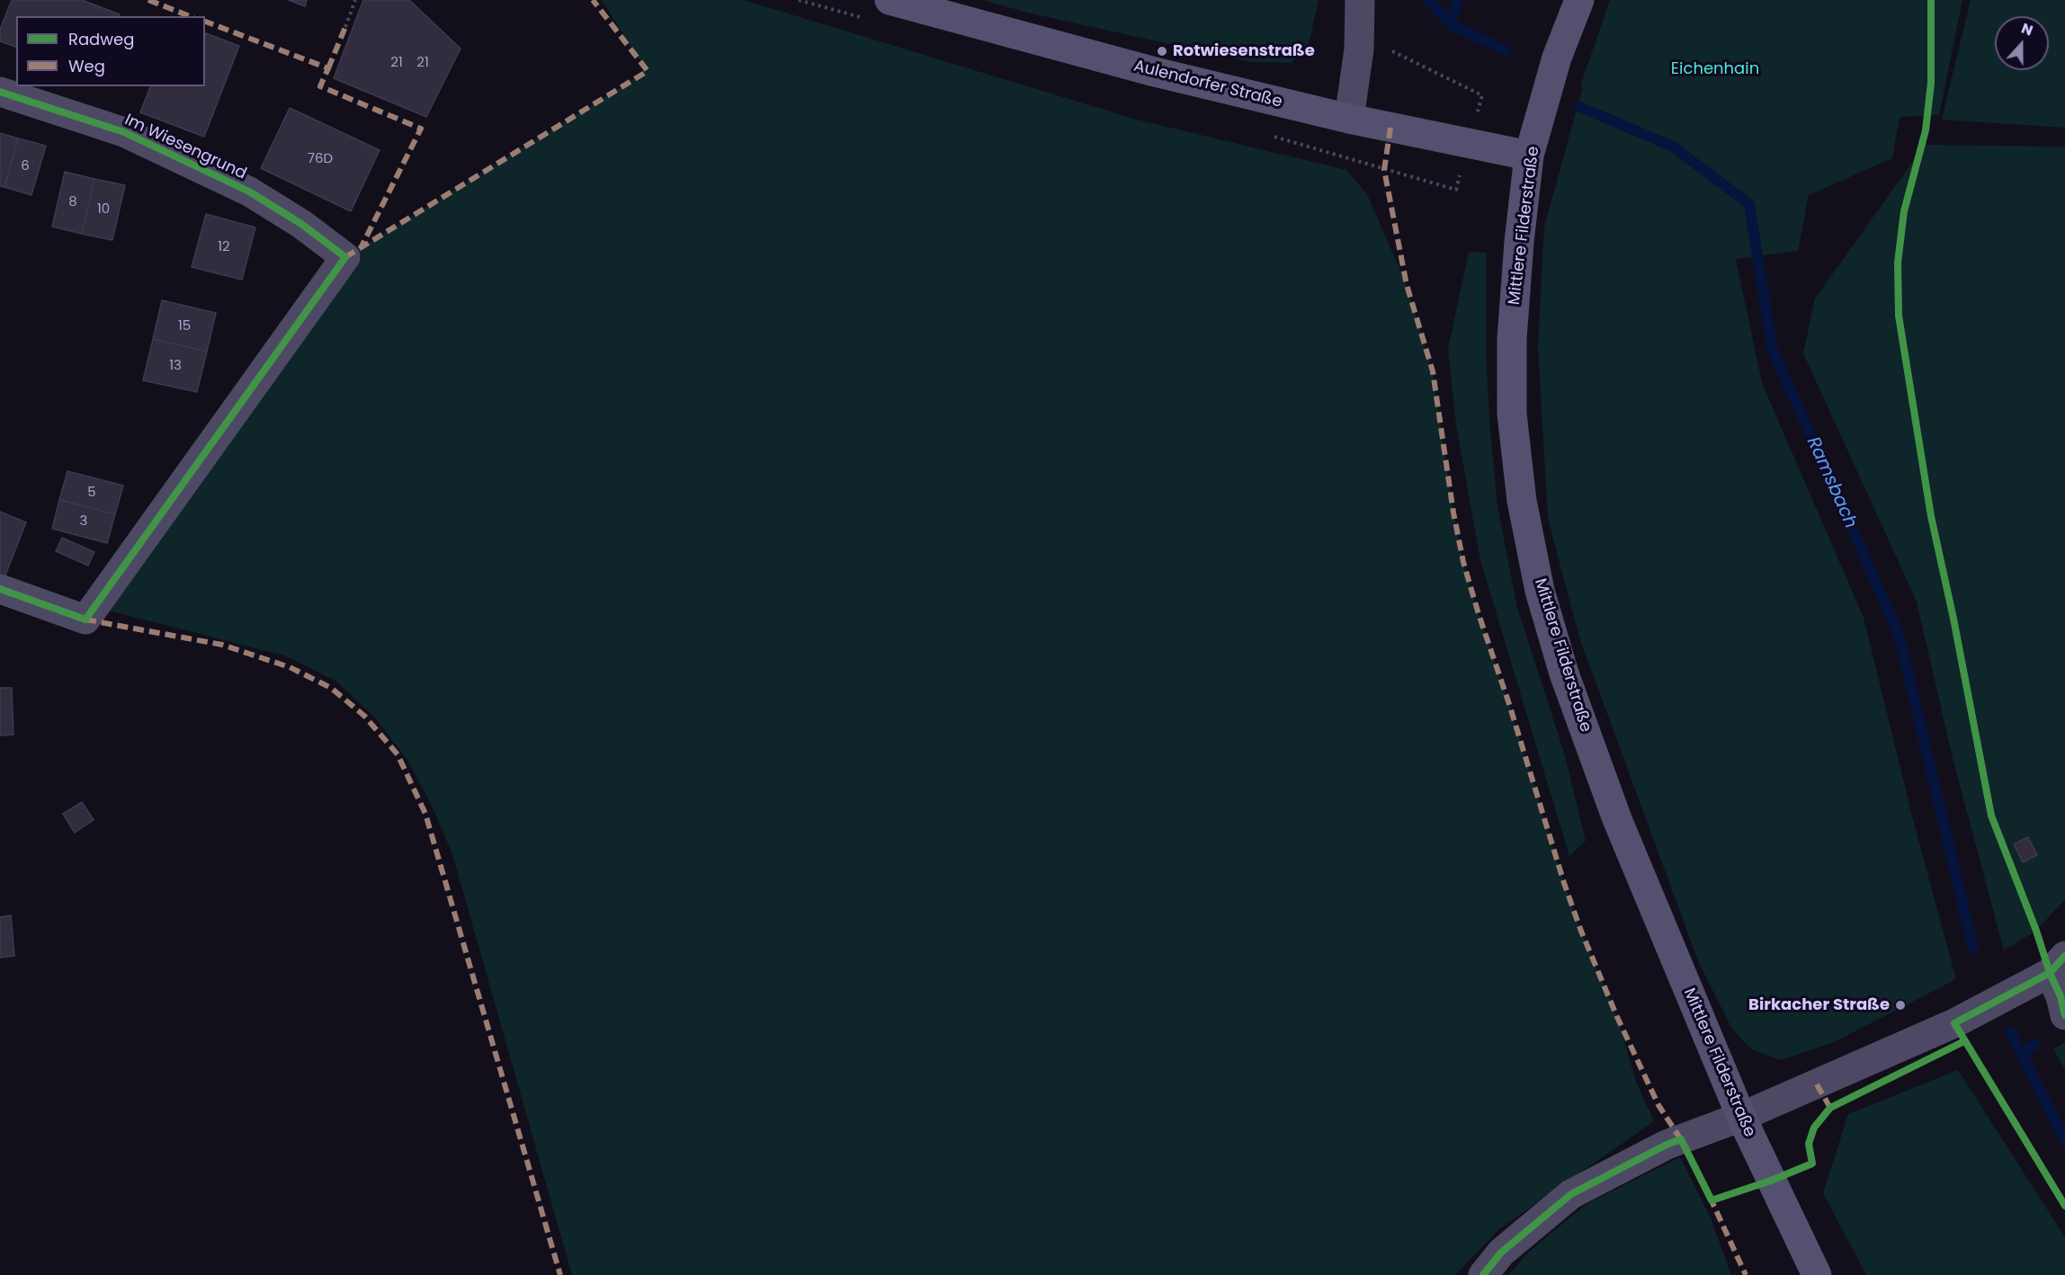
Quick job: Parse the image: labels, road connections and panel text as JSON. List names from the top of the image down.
{
  "streets": {
    "main road": ["Aulendorfer Straße", "Mittlere Filderstraße"],
    "street": ["Im Wiesengrund"]
  },
  "crossings": [
    ["Aulendorfer Straße", "Mittlere Filderstraße"]
  ],
  "water": ["Ramsbach"],
  "parks": ["Eichenhain"],
  "places": ["Rotwiesenstraße", "Birkacher Straße"],
  "house_numbers": [
    "21",
    "21",
    "76D",
    "6",
    "8",
    "10",
    "12",
    "15",
    "13",
    "5",
    "3"
  ],
  "legend": ["Radweg", "Weg"],
  "north": "top"
}
